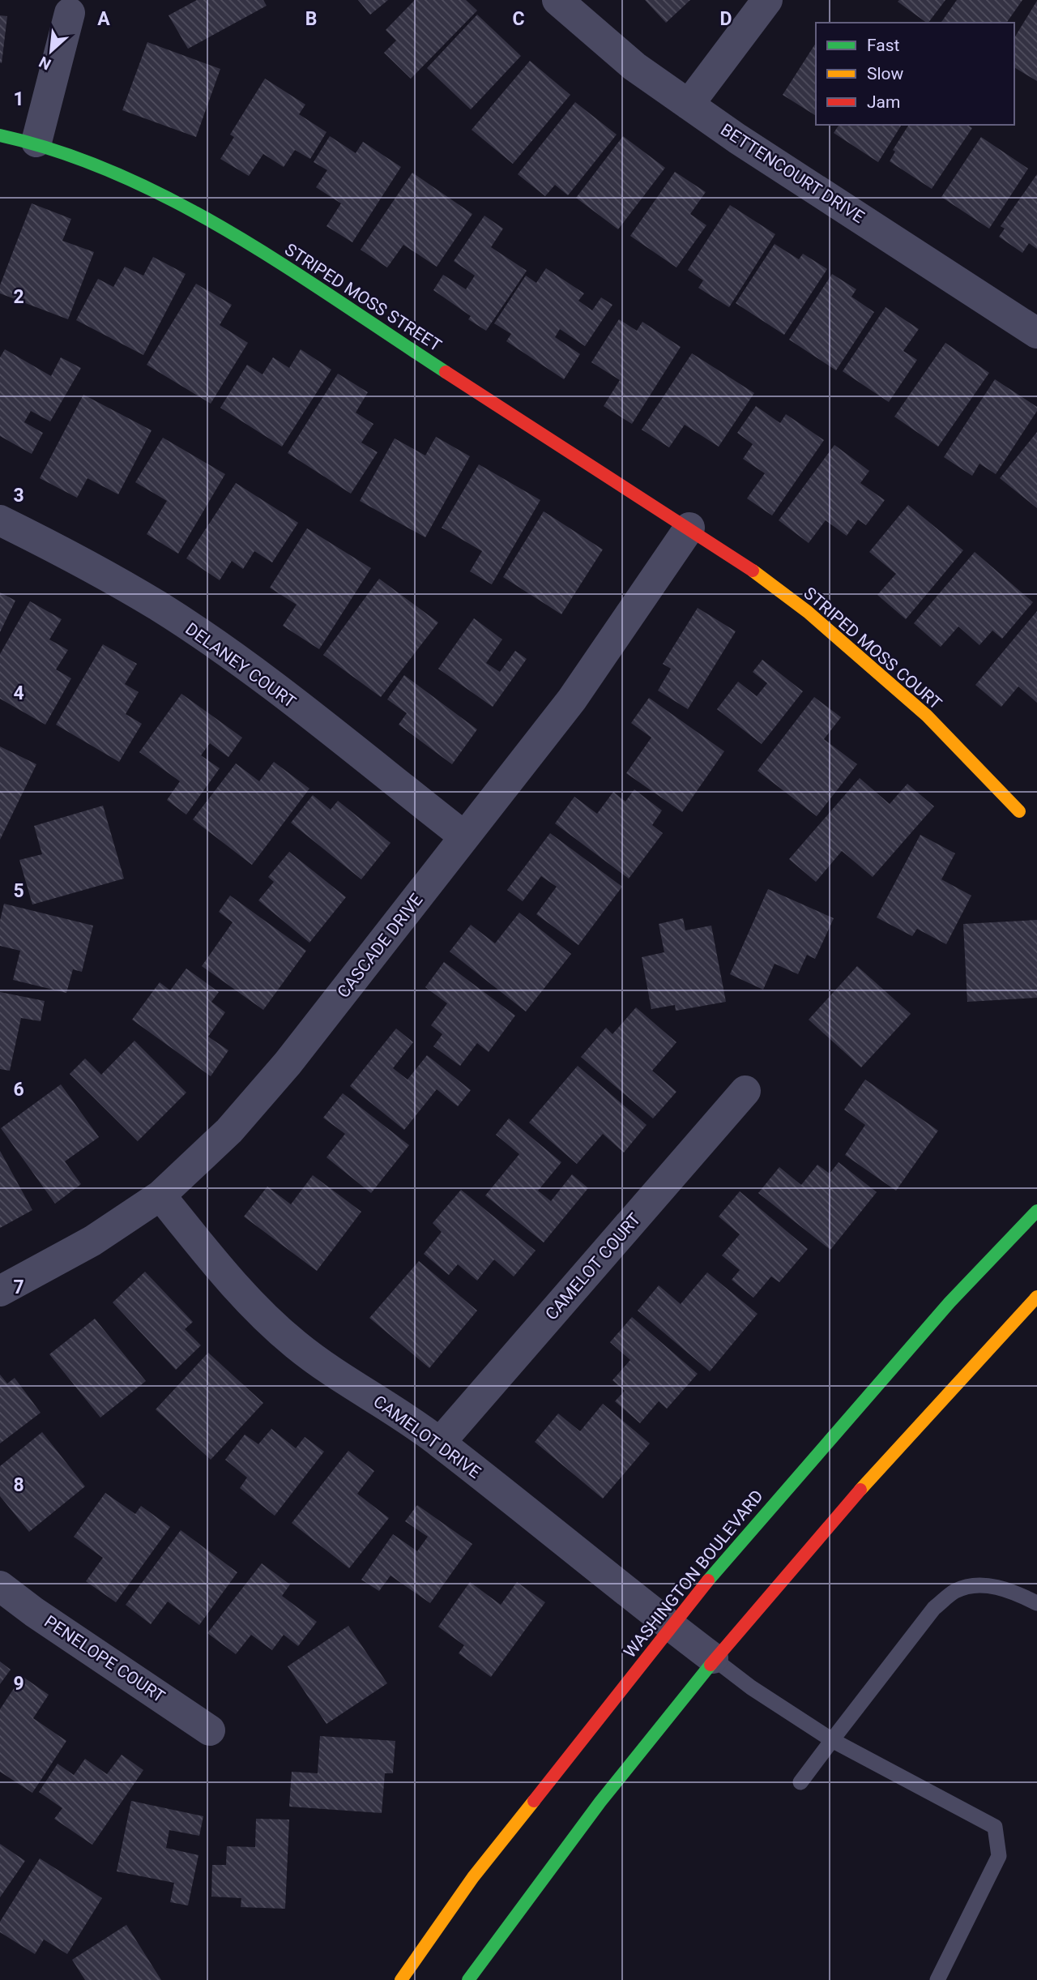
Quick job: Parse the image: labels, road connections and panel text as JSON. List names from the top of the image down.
{
  "streets": {
    "main road": ["STRIPED MOSS STREET", "STRIPED MOSS COURT", "WASHINGTON BOULEVARD"],
    "street": [
      "BETTENCOURT DRIVE",
      "DELANEY COURT",
      "CASCADE DRIVE",
      "CAMELOT COURT",
      "CAMELOT DRIVE",
      "PENELOPE COURT"
    ]
  },
  "crossings": [
    ["STRIPED MOSS STREET", "STRIPED MOSS COURT"],
    ["STRIPED MOSS STREET", "CASCADE DRIVE"],
    ["STRIPED MOSS COURT", "CASCADE DRIVE"],
    ["DELANEY COURT", "CASCADE DRIVE"],
    ["CASCADE DRIVE", "CAMELOT DRIVE"],
    ["CAMELOT COURT", "CAMELOT DRIVE"],
    ["CAMELOT DRIVE", "WASHINGTON BOULEVARD"]
  ],
  "legend": ["Fast", "Slow", "Jam"],
  "north": "bottom left",
  "grid": {
    "columns": [
      "A",
      "B",
      "C",
      "D"
    ],
    "rows": [
      "1",
      "2",
      "3",
      "4",
      "5",
      "6",
      "7",
      "8",
      "9"
    ]
  }
}
